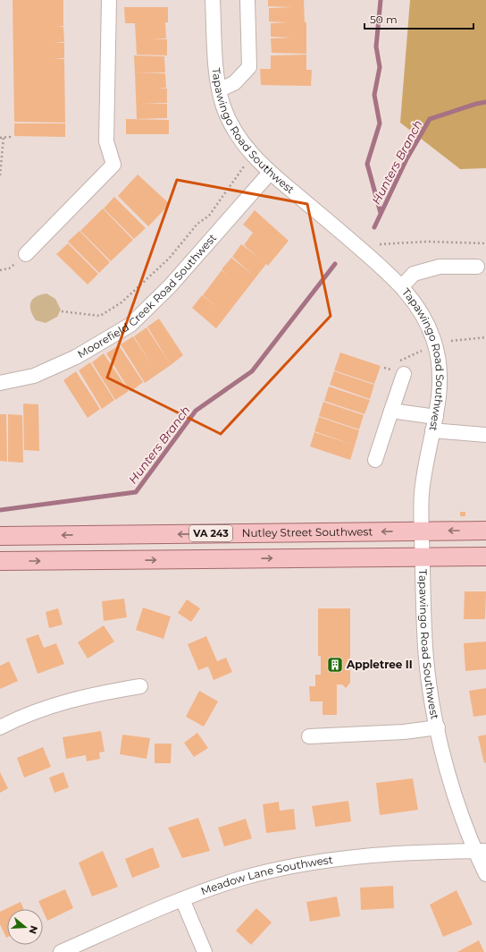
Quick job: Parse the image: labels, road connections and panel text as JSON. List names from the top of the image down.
{
  "streets": {
    "main road": ["Nutley Street Southwest", "VA 243"],
    "street": ["Tapawingo Road Southwest", "Moorefield Creek Road Southwest", "Meadow Lane Southwest"]
  },
  "crossings": [
    ["Tapawingo Road Southwest", "Moorefield Creek Road Southwest"],
    ["Tapawingo Road Southwest", "Nutley Street Southwest"],
    ["Tapawingo Road Southwest", "Meadow Lane Southwest"]
  ],
  "water": ["Hunters Branch"],
  "places": {
    "building": ["Appletree II"]
  },
  "scale_bar": "50 m",
  "north": "right"
}
